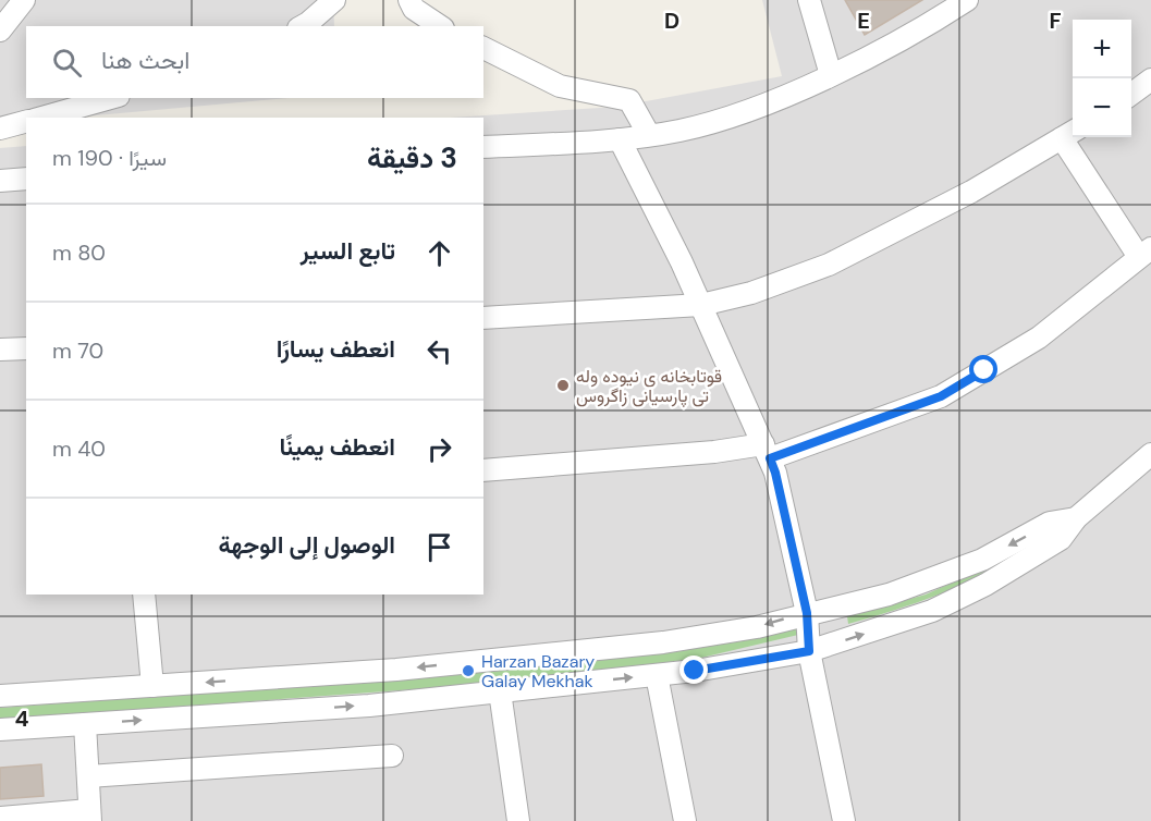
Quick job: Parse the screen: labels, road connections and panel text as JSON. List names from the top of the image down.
{
  "places": ["قوتابخانه ی نیوده وله تی پارسیانی زاگروس", "Harzan Bazary Galay Mekhak"],
  "page": {
    "map_buttons": ["+", "−"],
    "search": "ابحث هنا",
    "heading": ["3 دقيقة", "سيرًا · 190 m"],
    "list": [
      ["تابع السير", "80 m"],
      ["انعطف يسارًا", "70 m"],
      ["انعطف يمينًا", "40 m"],
      "الوصول إلى الوجهة"
    ]
  },
  "grid": {
    "columns": ["D", "E", "F"],
    "rows": ["4"]
  }
}
